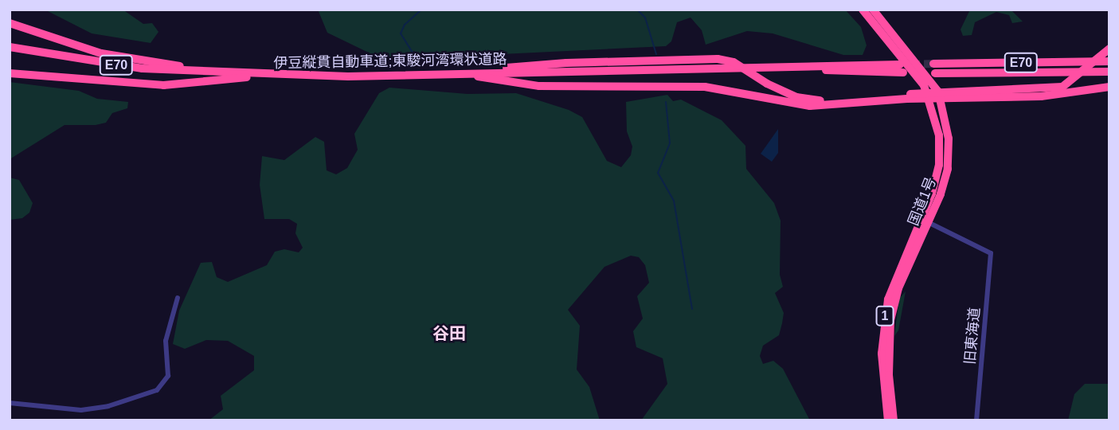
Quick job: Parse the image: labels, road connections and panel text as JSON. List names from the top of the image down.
{
  "streets": {
    "highway": [
      "伊豆縦貫自動車道;東駿河湾環状道路",
      "E70",
      "国道1号",
      "1"
    ],
    "street": ["旧東海道"]
  },
  "crossings": [
    ["国道1号", "旧東海道"]
  ],
  "districts": ["谷田"]
}
